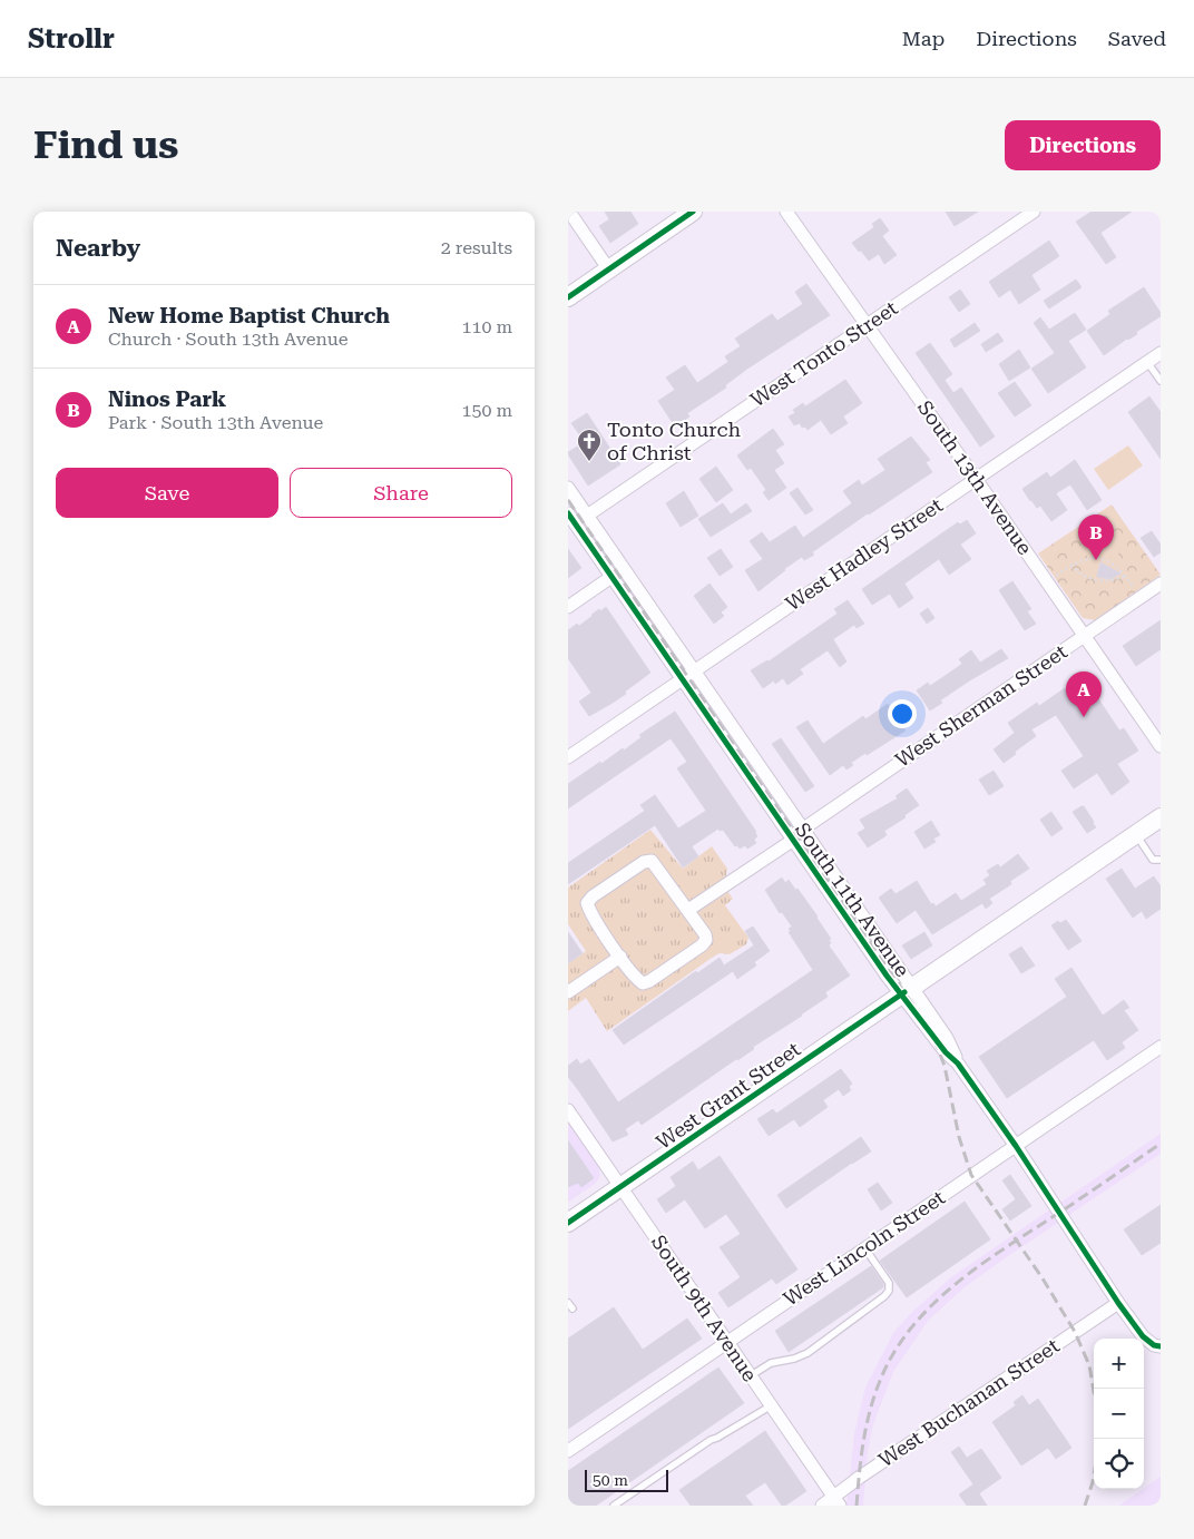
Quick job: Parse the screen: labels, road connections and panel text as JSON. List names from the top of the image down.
{
  "streets": {
    "main road": ["West Grant Street"],
    "street": [
      "West Tonto Street",
      "South 13th Avenue",
      "West Hadley Street",
      "West Sherman Street",
      "South 11th Avenue",
      "West Lincoln Street",
      "South 9th Avenue",
      "West Buchanan Street"
    ]
  },
  "crossings": [
    ["West Tonto Street", "South 13th Avenue"],
    ["West Tonto Street", "South 11th Avenue"],
    ["South 13th Avenue", "West Hadley Street"],
    ["South 13th Avenue", "West Sherman Street"],
    ["West Hadley Street", "South 11th Avenue"],
    ["West Sherman Street", "South 11th Avenue"],
    ["South 11th Avenue", "West Grant Street"],
    ["South 11th Avenue", "West Lincoln Street"],
    ["South 11th Avenue", "West Buchanan Street"],
    ["West Grant Street", "South 9th Avenue"],
    ["West Lincoln Street", "South 9th Avenue"],
    ["South 9th Avenue", "West Buchanan Street"]
  ],
  "places": {
    "church": ["Tonto Church of Christ"]
  },
  "scale_bar": "50 m",
  "page": {
    "header": "Strollr",
    "nav": ["Map", "Directions", "Saved"],
    "buttons": [
      "Directions",
      ["Save", "Share"]
    ],
    "title": "Find us",
    "heading": ["Nearby", "2 results"],
    "list": [
      {
        "mark": "A",
        "name": "New Home Baptist Church",
        "note": "Church · South 13th Avenue",
        "value": "110 m"
      },
      {
        "mark": "B",
        "name": "Ninos Park",
        "note": "Park · South 13th Avenue",
        "value": "150 m"
      }
    ],
    "pins": ["B", "A"],
    "map_buttons": ["+", "−"],
    "scale": "50 m"
  }
}
